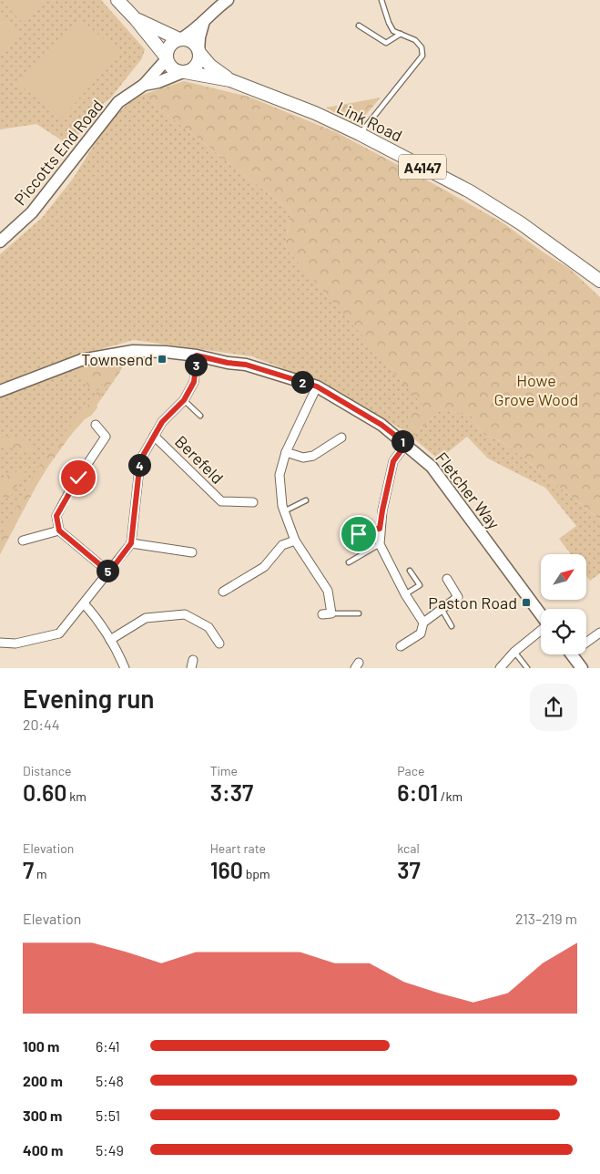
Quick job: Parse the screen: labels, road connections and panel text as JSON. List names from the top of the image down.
{
  "streets": {
    "main road": ["Link Road", "A4147"],
    "street": ["Piccotts End Road", "Berefeld", "Fletcher Way"]
  },
  "crossings": [
    ["Link Road", "Piccotts End Road"]
  ],
  "parks": ["Howe Grove Wood"],
  "places": {
    "transit": ["Townsend", "Paston Road"]
  },
  "north": "top right",
  "page": {
    "pins": [
      "3",
      "2",
      "1",
      "4",
      "5"
    ],
    "heading": ["Evening run", "20:44"],
    "stats": [
      ["Distance", "0.60 km"],
      ["Time", "3:37"],
      ["Pace", "6:01 /km"],
      ["Elevation", "7 m"],
      ["Heart rate", "160 bpm"],
      ["kcal", "37"]
    ],
    "chart": ["Elevation", "213–219 m"],
    "list": [
      {
        "name": "100 m",
        "note": "6:41"
      },
      {
        "name": "200 m",
        "note": "5:48"
      },
      {
        "name": "300 m",
        "note": "5:51"
      },
      {
        "name": "400 m",
        "note": "5:49"
      }
    ]
  }
}
